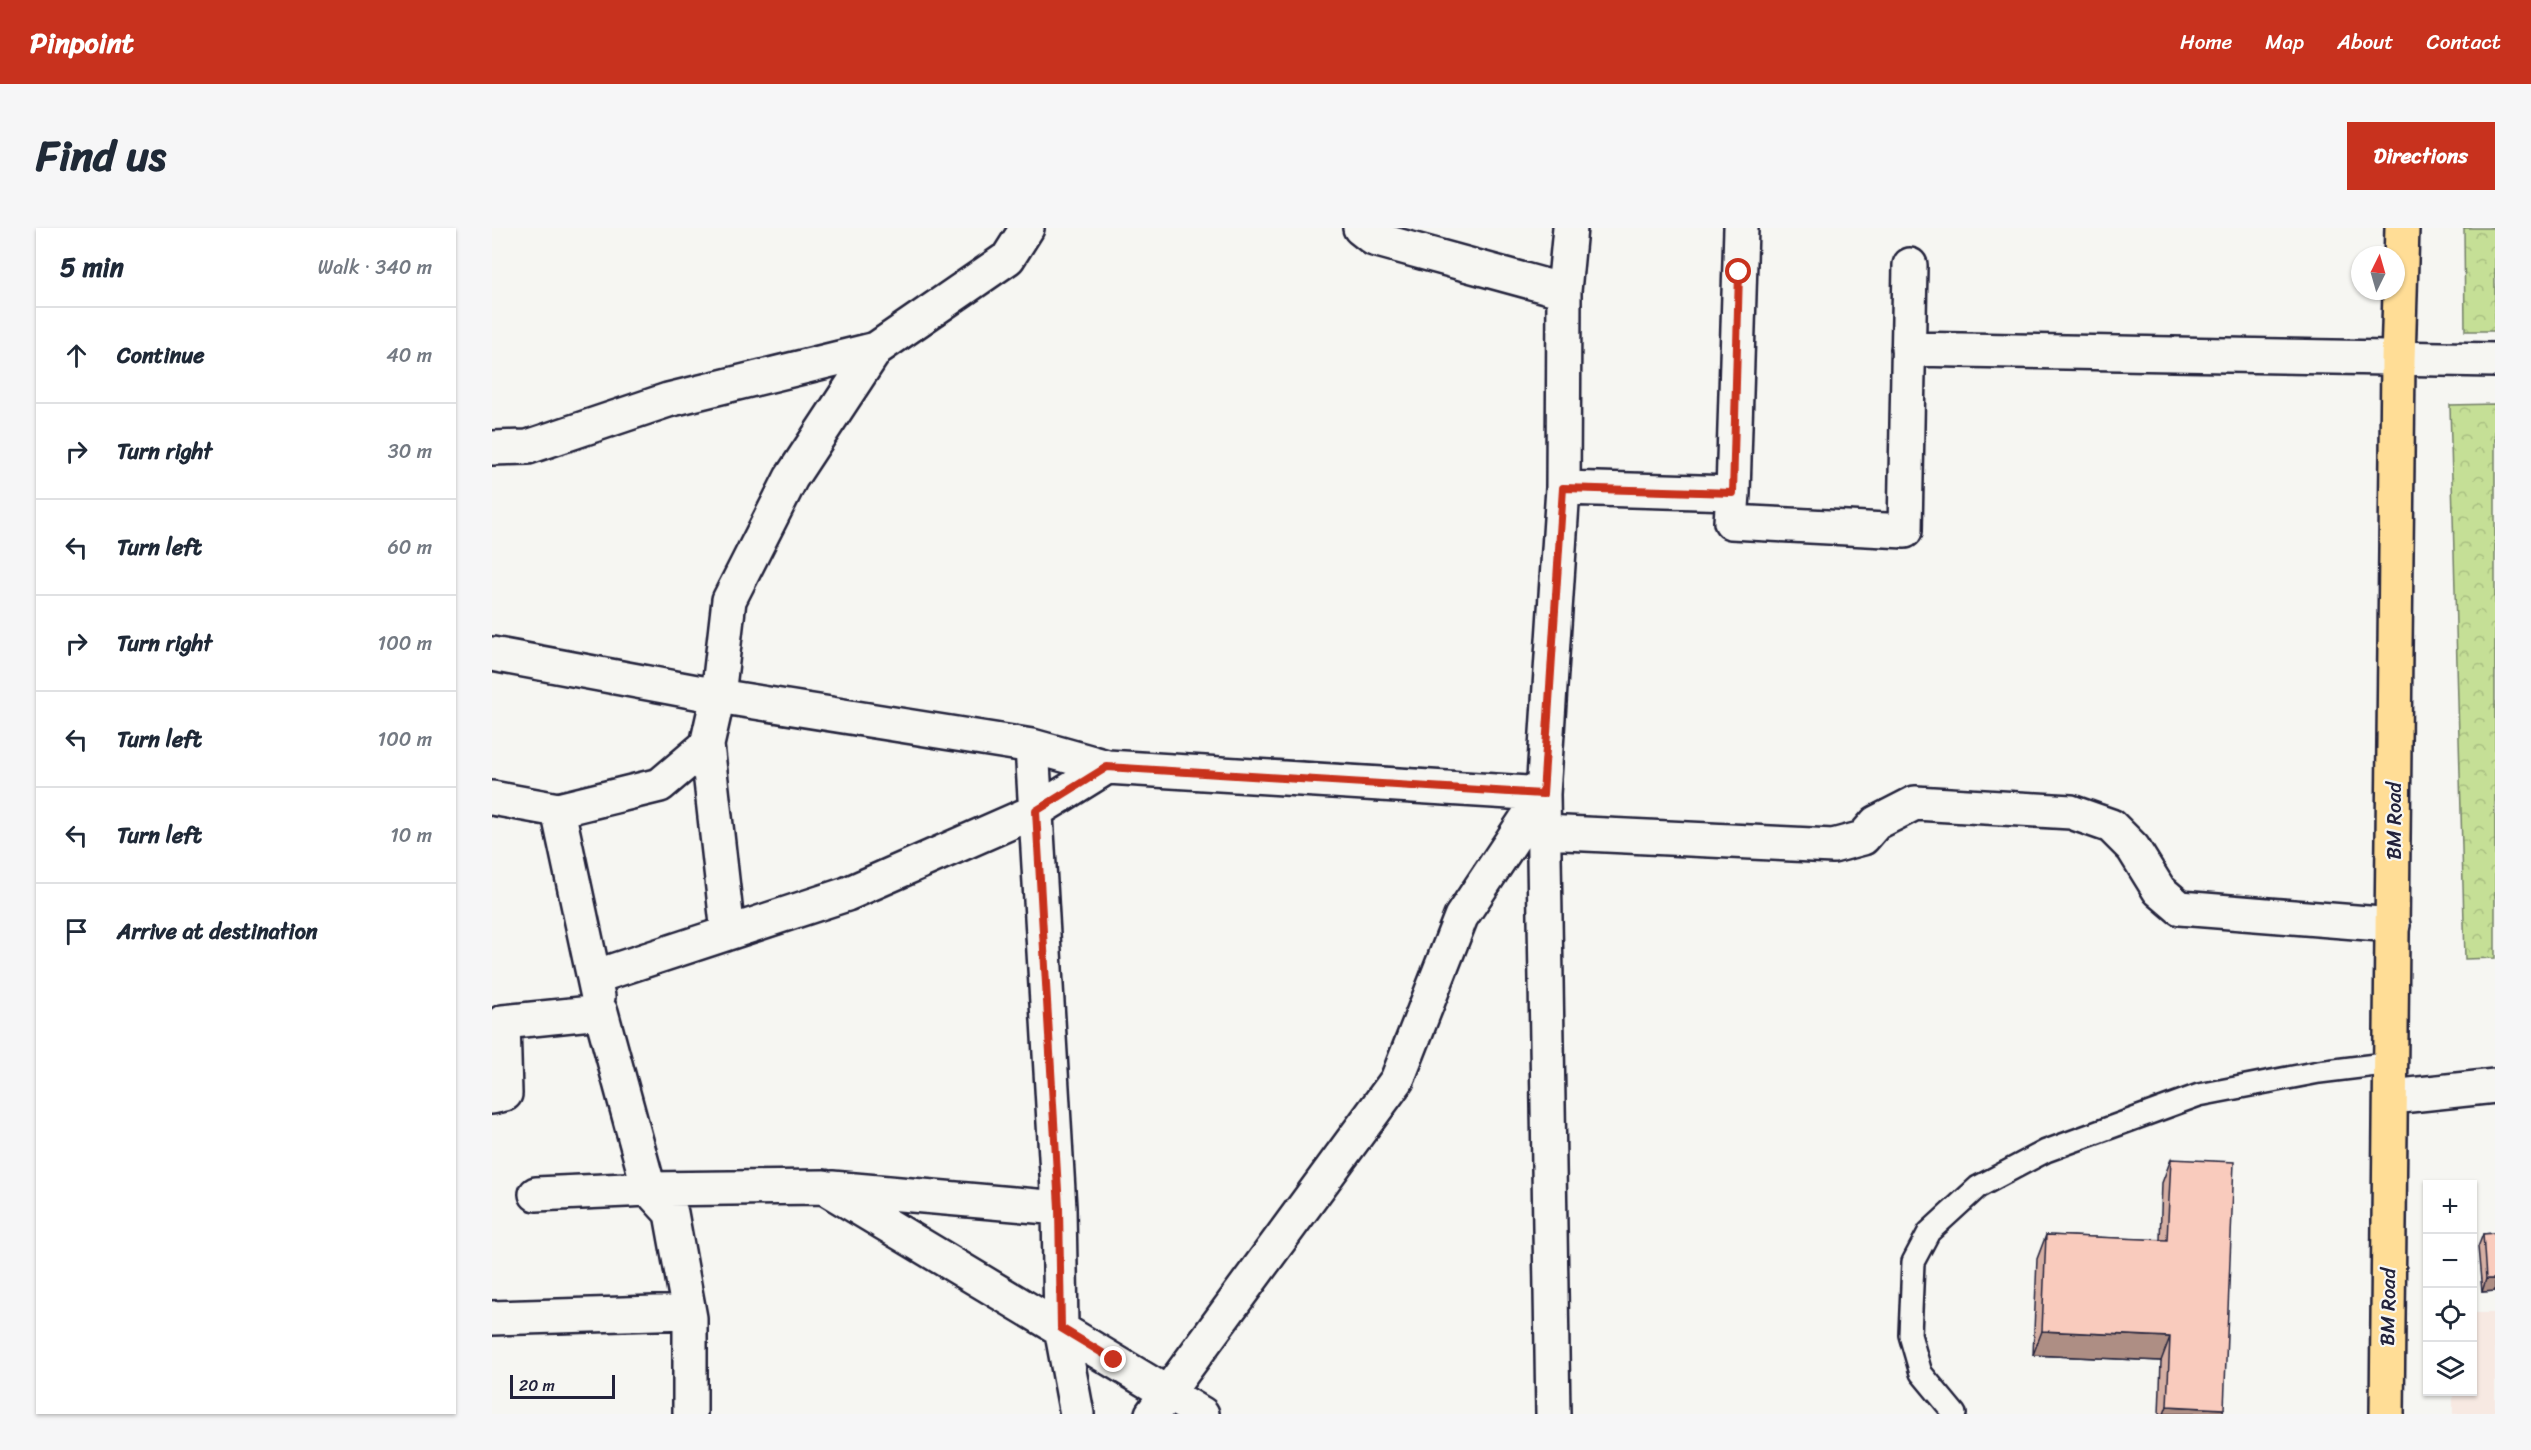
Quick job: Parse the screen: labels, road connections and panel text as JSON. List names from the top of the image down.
{
  "streets": {
    "main road": ["BM Road"]
  },
  "scale_bar": "20 m",
  "north": "top",
  "page": {
    "header": "Pinpoint",
    "nav": [
      "Home",
      "Map",
      "About",
      "Contact"
    ],
    "title": "Find us",
    "buttons": "Directions",
    "heading": ["5 min", "Walk · 340 m"],
    "list": [
      ["Continue", "40 m"],
      ["Turn right", "30 m"],
      ["Turn left", "60 m"],
      ["Turn right", "100 m"],
      ["Turn left", "100 m"],
      ["Turn left", "10 m"],
      "Arrive at destination"
    ],
    "map_buttons": ["+", "−"],
    "scale": "20 m"
  }
}
